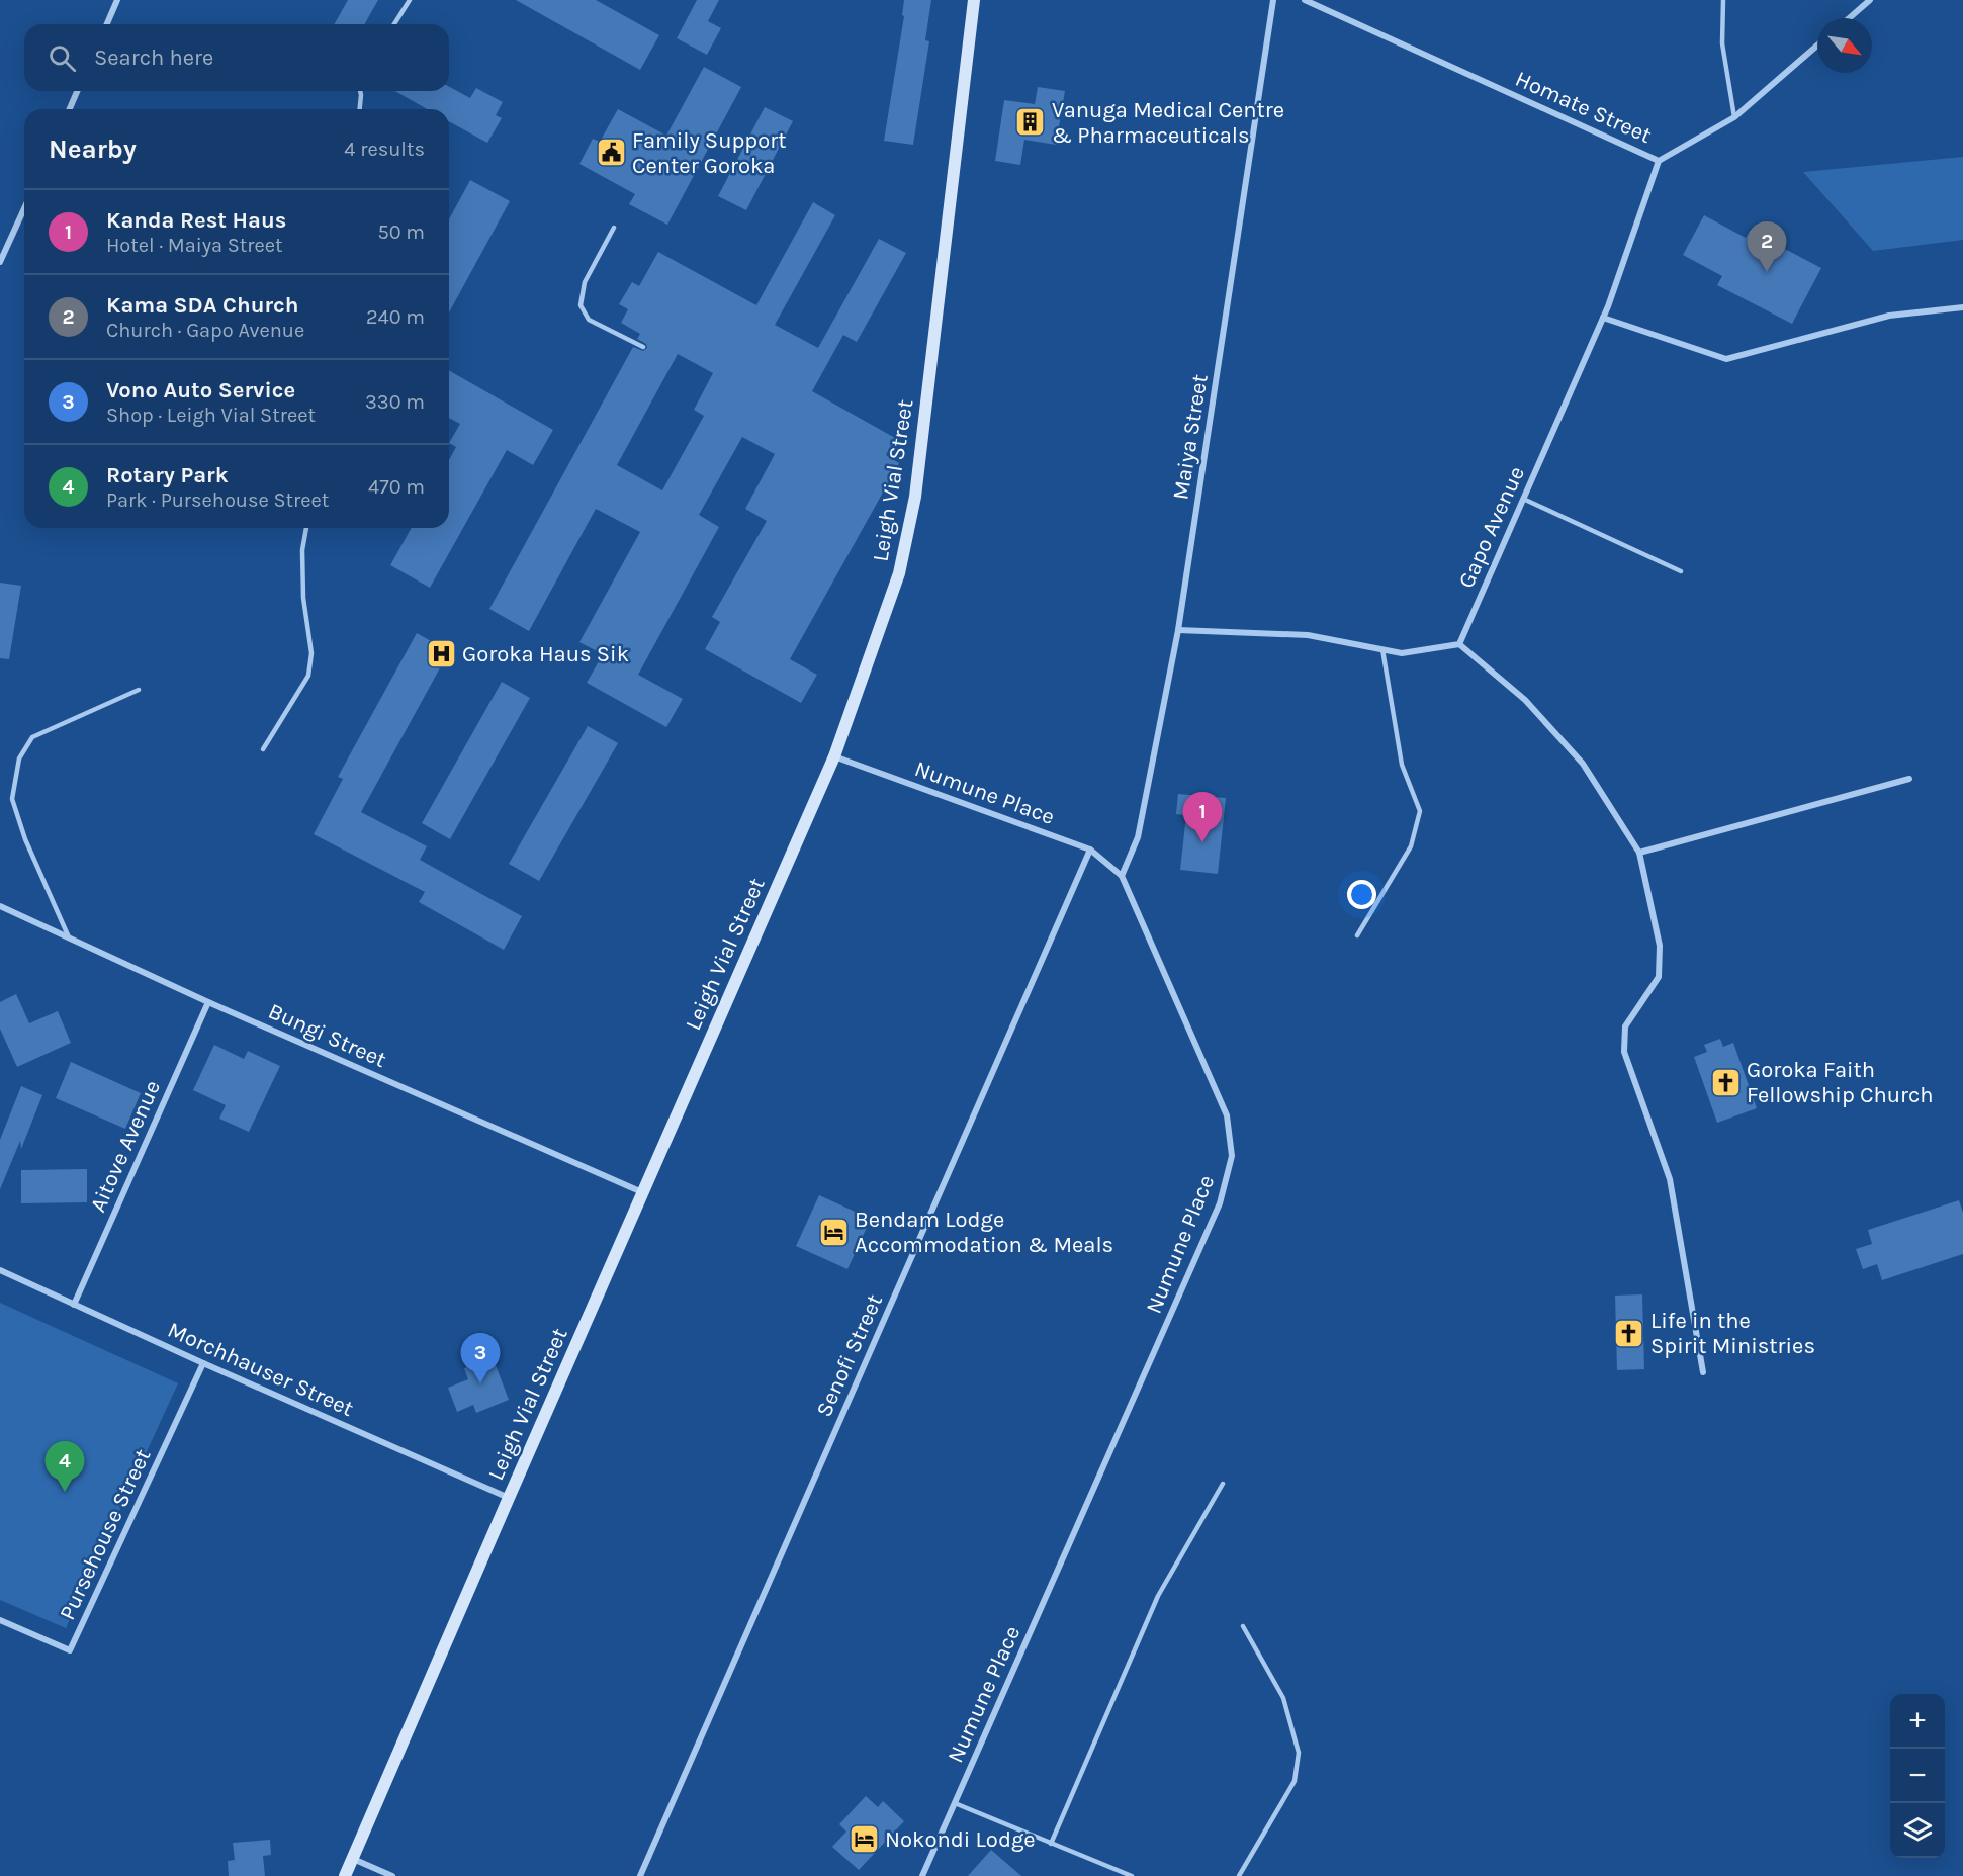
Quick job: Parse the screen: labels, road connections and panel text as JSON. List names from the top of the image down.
{
  "streets": {
    "street": [
      "Homate Street",
      "Maiya Street",
      "Leigh Vial Street",
      "Gapo Avenue",
      "Numune Place",
      "Bungi Street",
      "Aitove Avenue",
      "Senofi Street",
      "Morchhauser Street",
      "Pursehouse Street"
    ]
  },
  "crossings": [
    ["Homate Street", "Gapo Avenue"],
    ["Maiya Street", "Numune Place"],
    ["Leigh Vial Street", "Numune Place"],
    ["Leigh Vial Street", "Bungi Street"],
    ["Leigh Vial Street", "Morchhauser Street"],
    ["Numune Place", "Senofi Street"],
    ["Bungi Street", "Aitove Avenue"],
    ["Aitove Avenue", "Morchhauser Street"],
    ["Morchhauser Street", "Pursehouse Street"]
  ],
  "places": {
    "building": ["Vanuga Medical Centre & Pharmaceuticals"],
    "public building": ["Family Support Center Goroka"],
    "hospital": ["Goroka Haus Sik"],
    "church": ["Goroka Faith Fellowship Church", "Life in the Spirit Ministries"],
    "hotel": ["Bendam Lodge Accommodation & Meals", "Nokondi Lodge"]
  },
  "north": "bottom right",
  "page": {
    "search": "Search here",
    "heading": ["Nearby", "4 results"],
    "list": [
      {
        "mark": "1",
        "name": "Kanda Rest Haus",
        "note": "Hotel · Maiya Street",
        "value": "50 m"
      },
      {
        "mark": "2",
        "name": "Kama SDA Church",
        "note": "Church · Gapo Avenue",
        "value": "240 m"
      },
      {
        "mark": "3",
        "name": "Vono Auto Service",
        "note": "Shop · Leigh Vial Street",
        "value": "330 m"
      },
      {
        "mark": "4",
        "name": "Rotary Park",
        "note": "Park · Pursehouse Street",
        "value": "470 m"
      }
    ],
    "pins": [
      "2",
      "1",
      "3",
      "4"
    ],
    "map_buttons": ["+", "−"]
  }
}
